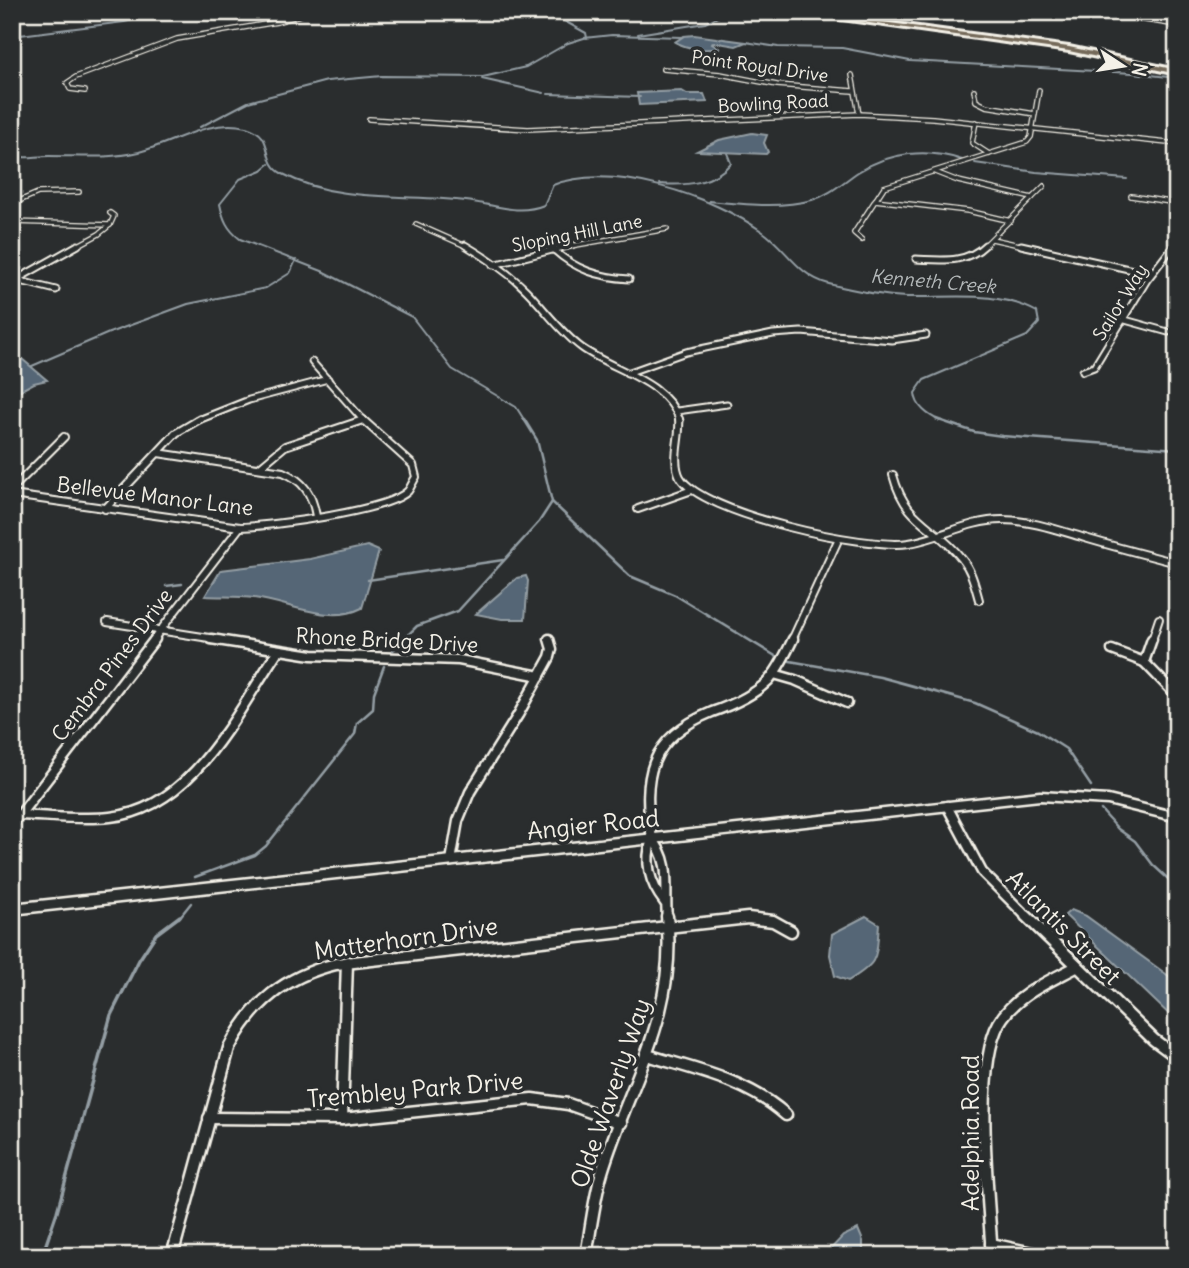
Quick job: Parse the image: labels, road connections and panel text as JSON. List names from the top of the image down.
{
  "streets": {
    "street": [
      "Point Royal Drive",
      "Bowling Road",
      "Sloping Hill Lane",
      "Sailor Way",
      "Bellevue Manor Lane",
      "Rhone Bridge Drive",
      "Cembra Pines Drive",
      "Angier Road",
      "Atlantis Street",
      "Matterhorn Drive",
      "Trembley Park Drive",
      "Olde Waverly Way",
      "Adelphia Road"
    ]
  },
  "crossings": [
    ["Bellevue Manor Lane", "Cembra Pines Drive"],
    ["Rhone Bridge Drive", "Cembra Pines Drive"],
    ["Angier Road", "Atlantis Street"],
    ["Angier Road", "Olde Waverly Way"],
    ["Atlantis Street", "Adelphia Road"],
    ["Matterhorn Drive", "Trembley Park Drive"],
    ["Matterhorn Drive", "Olde Waverly Way"],
    ["Trembley Park Drive", "Olde Waverly Way"]
  ],
  "water": ["Kenneth Creek"],
  "north": "right"
}
